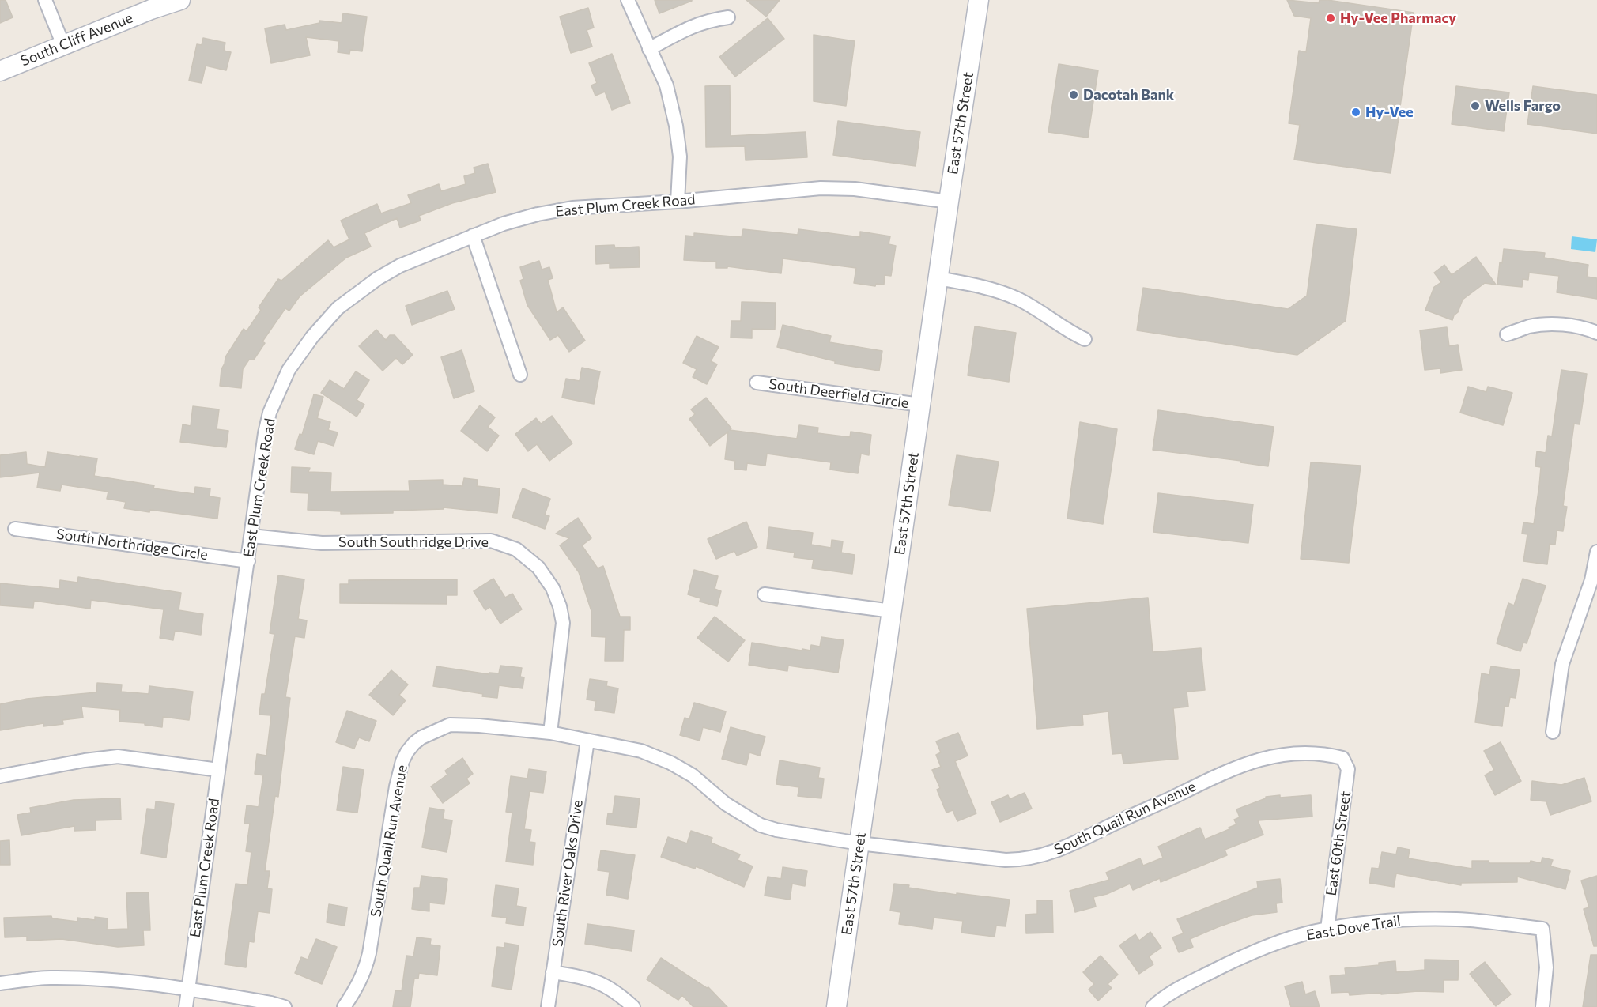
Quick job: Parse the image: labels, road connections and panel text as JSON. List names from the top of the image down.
{
  "streets": {
    "main road": ["South Cliff Avenue", "East 57th Street"],
    "street": [
      "East Plum Creek Road",
      "South Deerfield Circle",
      "South Southridge Drive",
      "South Northridge Circle",
      "South Quail Run Avenue",
      "East 60th Street",
      "South River Oaks Drive",
      "East Dove Trail"
    ]
  },
  "crossings": [
    ["East 57th Street", "East Plum Creek Road"],
    ["East 57th Street", "South Deerfield Circle"],
    ["East 57th Street", "South Quail Run Avenue"],
    ["East Plum Creek Road", "South Southridge Drive"],
    ["East Plum Creek Road", "South Northridge Circle"],
    ["South Southridge Drive", "South Quail Run Avenue"],
    ["South Quail Run Avenue", "East 60th Street"],
    ["South Quail Run Avenue", "South River Oaks Drive"],
    ["East 60th Street", "East Dove Trail"]
  ],
  "places": [
    "Hy-Vee Pharmacy",
    "Dacotah Bank",
    "Wells Fargo",
    "Hy-Vee"
  ]
}
